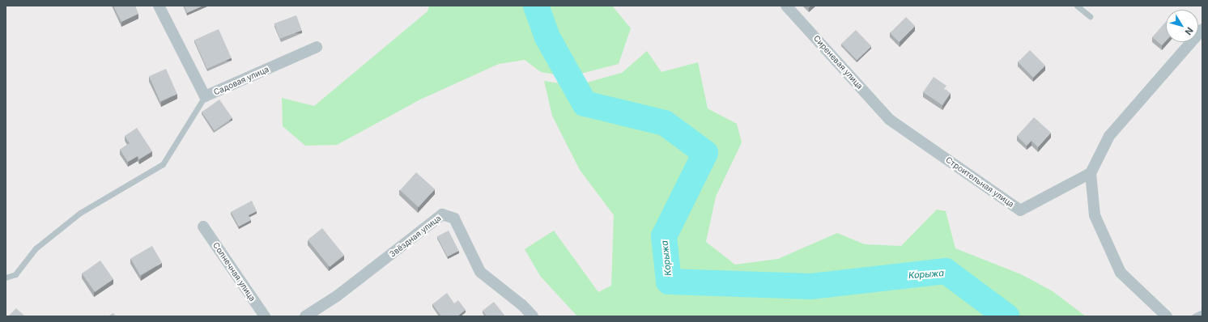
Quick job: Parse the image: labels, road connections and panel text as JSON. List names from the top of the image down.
{
  "streets": {
    "street": [
      "Сиреневая улица",
      "Садовая улица",
      "Строительная улица",
      "Звёздная улица",
      "Солнечная улица"
    ]
  },
  "crossings": [
    ["Сиреневая улица", "Строительная улица"]
  ],
  "water": ["Корыжа"],
  "north": "bottom right"
}
